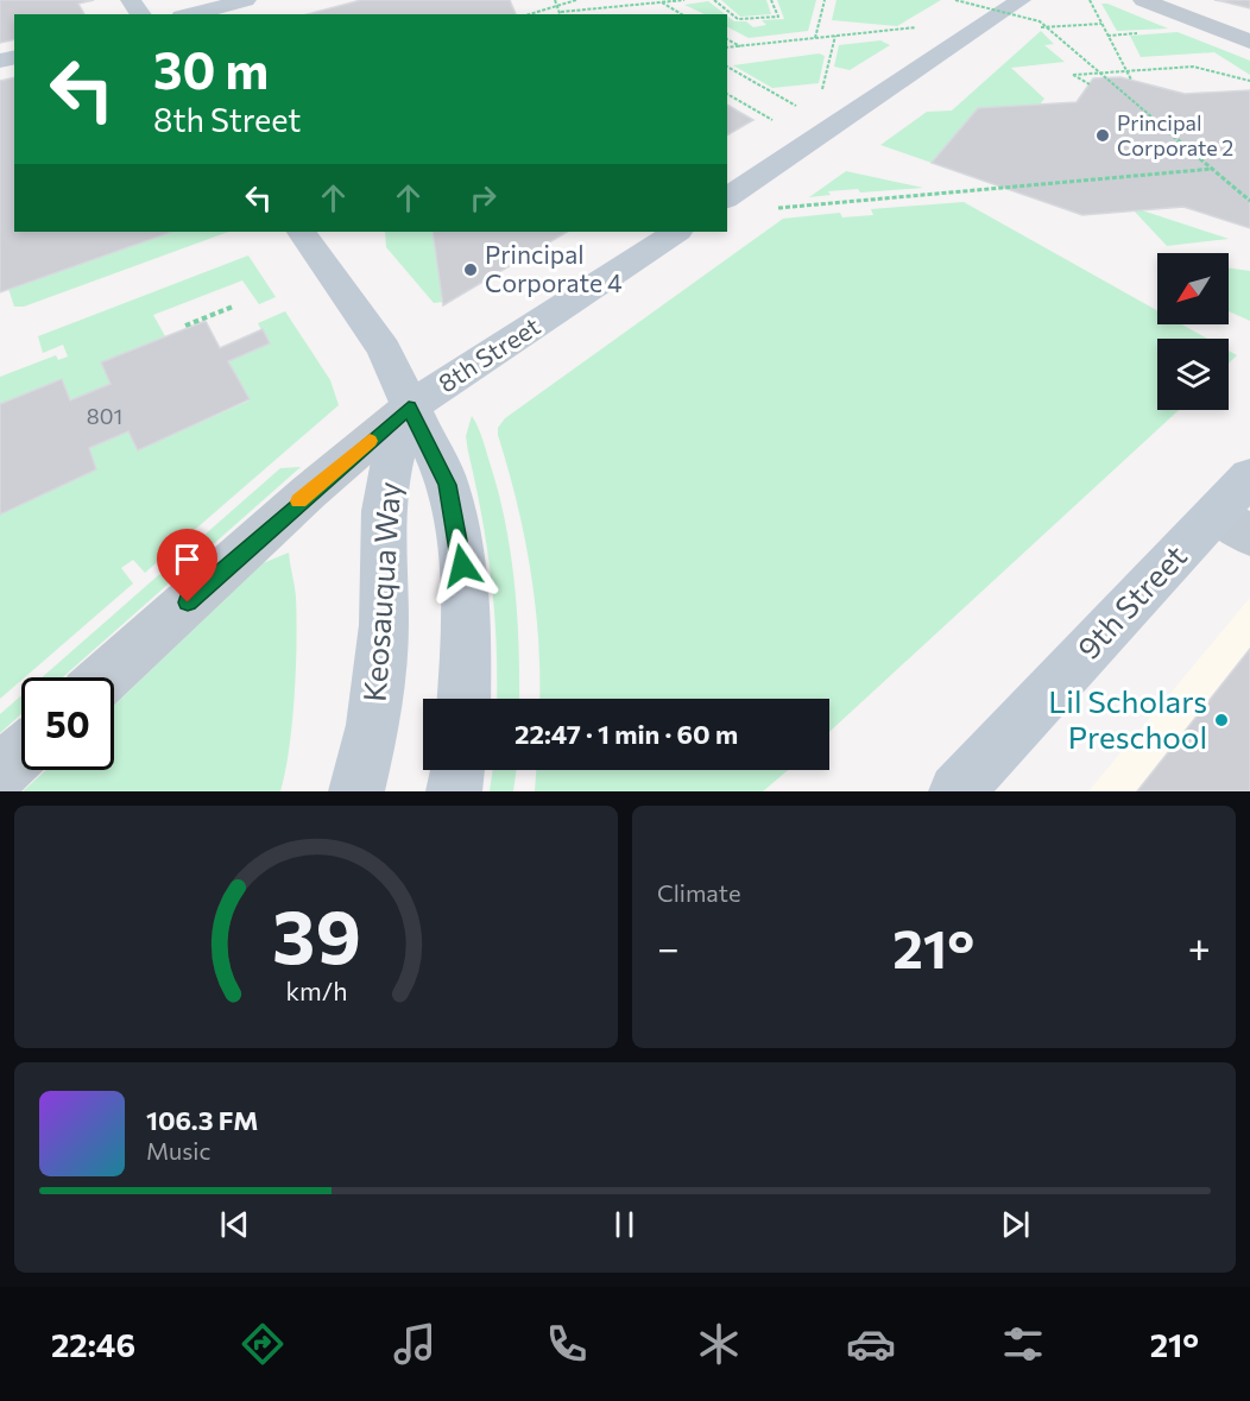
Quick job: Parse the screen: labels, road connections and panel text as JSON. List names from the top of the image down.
{
  "streets": {
    "main road": ["8th Street", "Keosauqua Way", "9th Street"]
  },
  "crossings": [
    ["8th Street", "Keosauqua Way"]
  ],
  "places": ["Principal Corporate 2", "Principal Corporate 4", "Lil Scholars Preschool"],
  "house_numbers": ["801"],
  "north": "bottom left",
  "page": {
    "turn": ["30 m", "8th Street"],
    "limit": "50",
    "trip": "22:47 · 1 min · 60 m",
    "tile": "Climate",
    "heat": ["−", "21°", "+"],
    "song": ["106.3 FM", "Music"],
    "tabs": ["22:46", "21°"],
    "gauge": ["39", "km/h"]
  }
}
